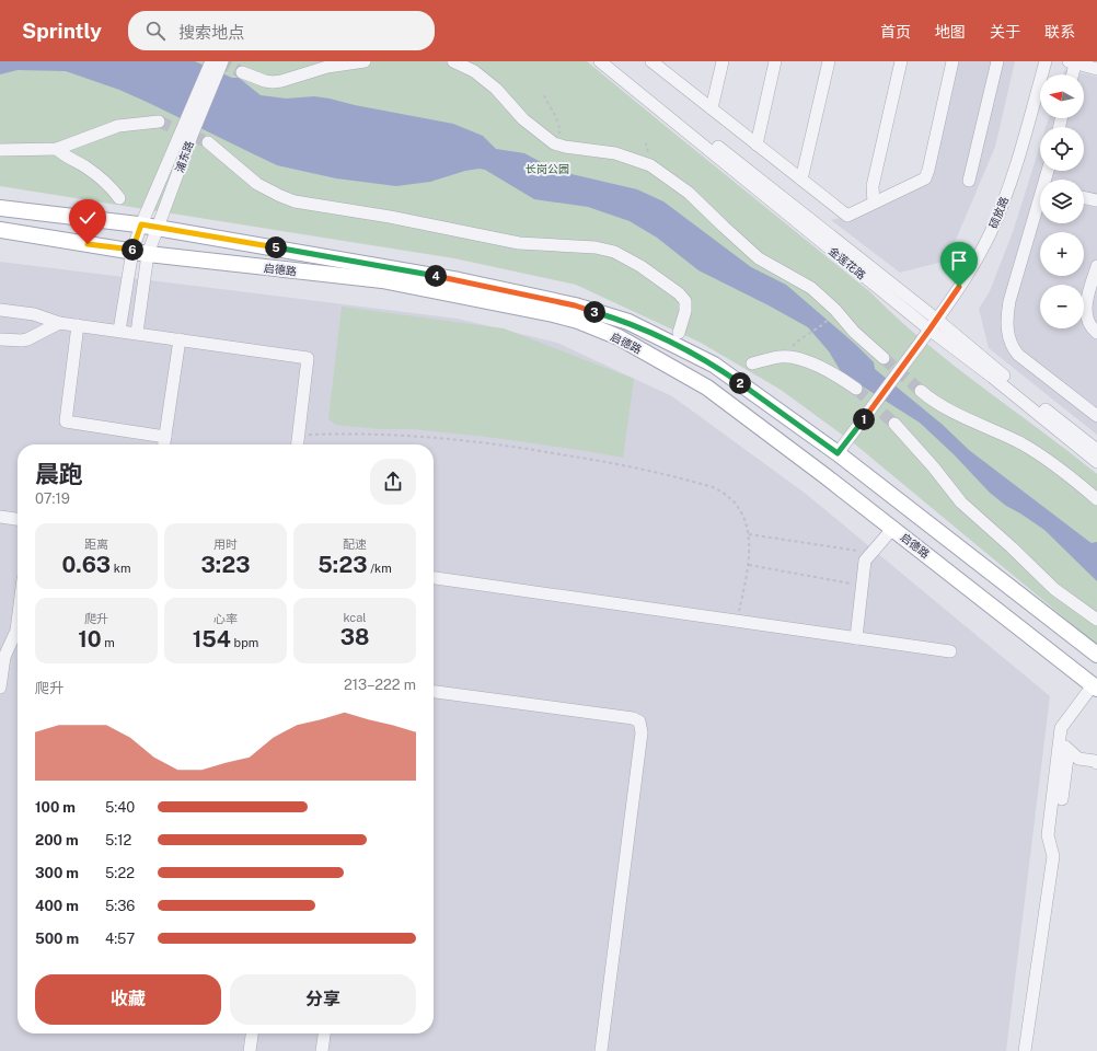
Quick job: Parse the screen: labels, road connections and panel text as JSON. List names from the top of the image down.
{
  "streets": {
    "main road": ["启德路"],
    "street": ["浦东路", "硕放路", "金莲花路"]
  },
  "crossings": [
    ["浦东路", "启德路"],
    ["硕放路", "金莲花路"],
    ["硕放路", "启德路"]
  ],
  "parks": ["长岗公园"],
  "north": "left",
  "page": {
    "header": "Sprintly",
    "search": "搜索地点",
    "nav": [
      "首页",
      "地图",
      "关于",
      "联系"
    ],
    "map_buttons": ["+", "−"],
    "pins": [
      "5",
      "6",
      "4",
      "3",
      "2",
      "1"
    ],
    "heading": ["晨跑", "07:19"],
    "stats": [
      ["距离", "0.63 km"],
      ["用时", "3:23"],
      ["配速", "5:23 /km"],
      ["爬升", "10 m"],
      ["心率", "154 bpm"],
      ["kcal", "38"]
    ],
    "chart": ["爬升", "213–222 m"],
    "list": [
      {
        "name": "100 m",
        "note": "5:40"
      },
      {
        "name": "200 m",
        "note": "5:12"
      },
      {
        "name": "300 m",
        "note": "5:22"
      },
      {
        "name": "400 m",
        "note": "5:36"
      },
      {
        "name": "500 m",
        "note": "4:57"
      }
    ],
    "buttons": ["收藏", "分享"]
  }
}
